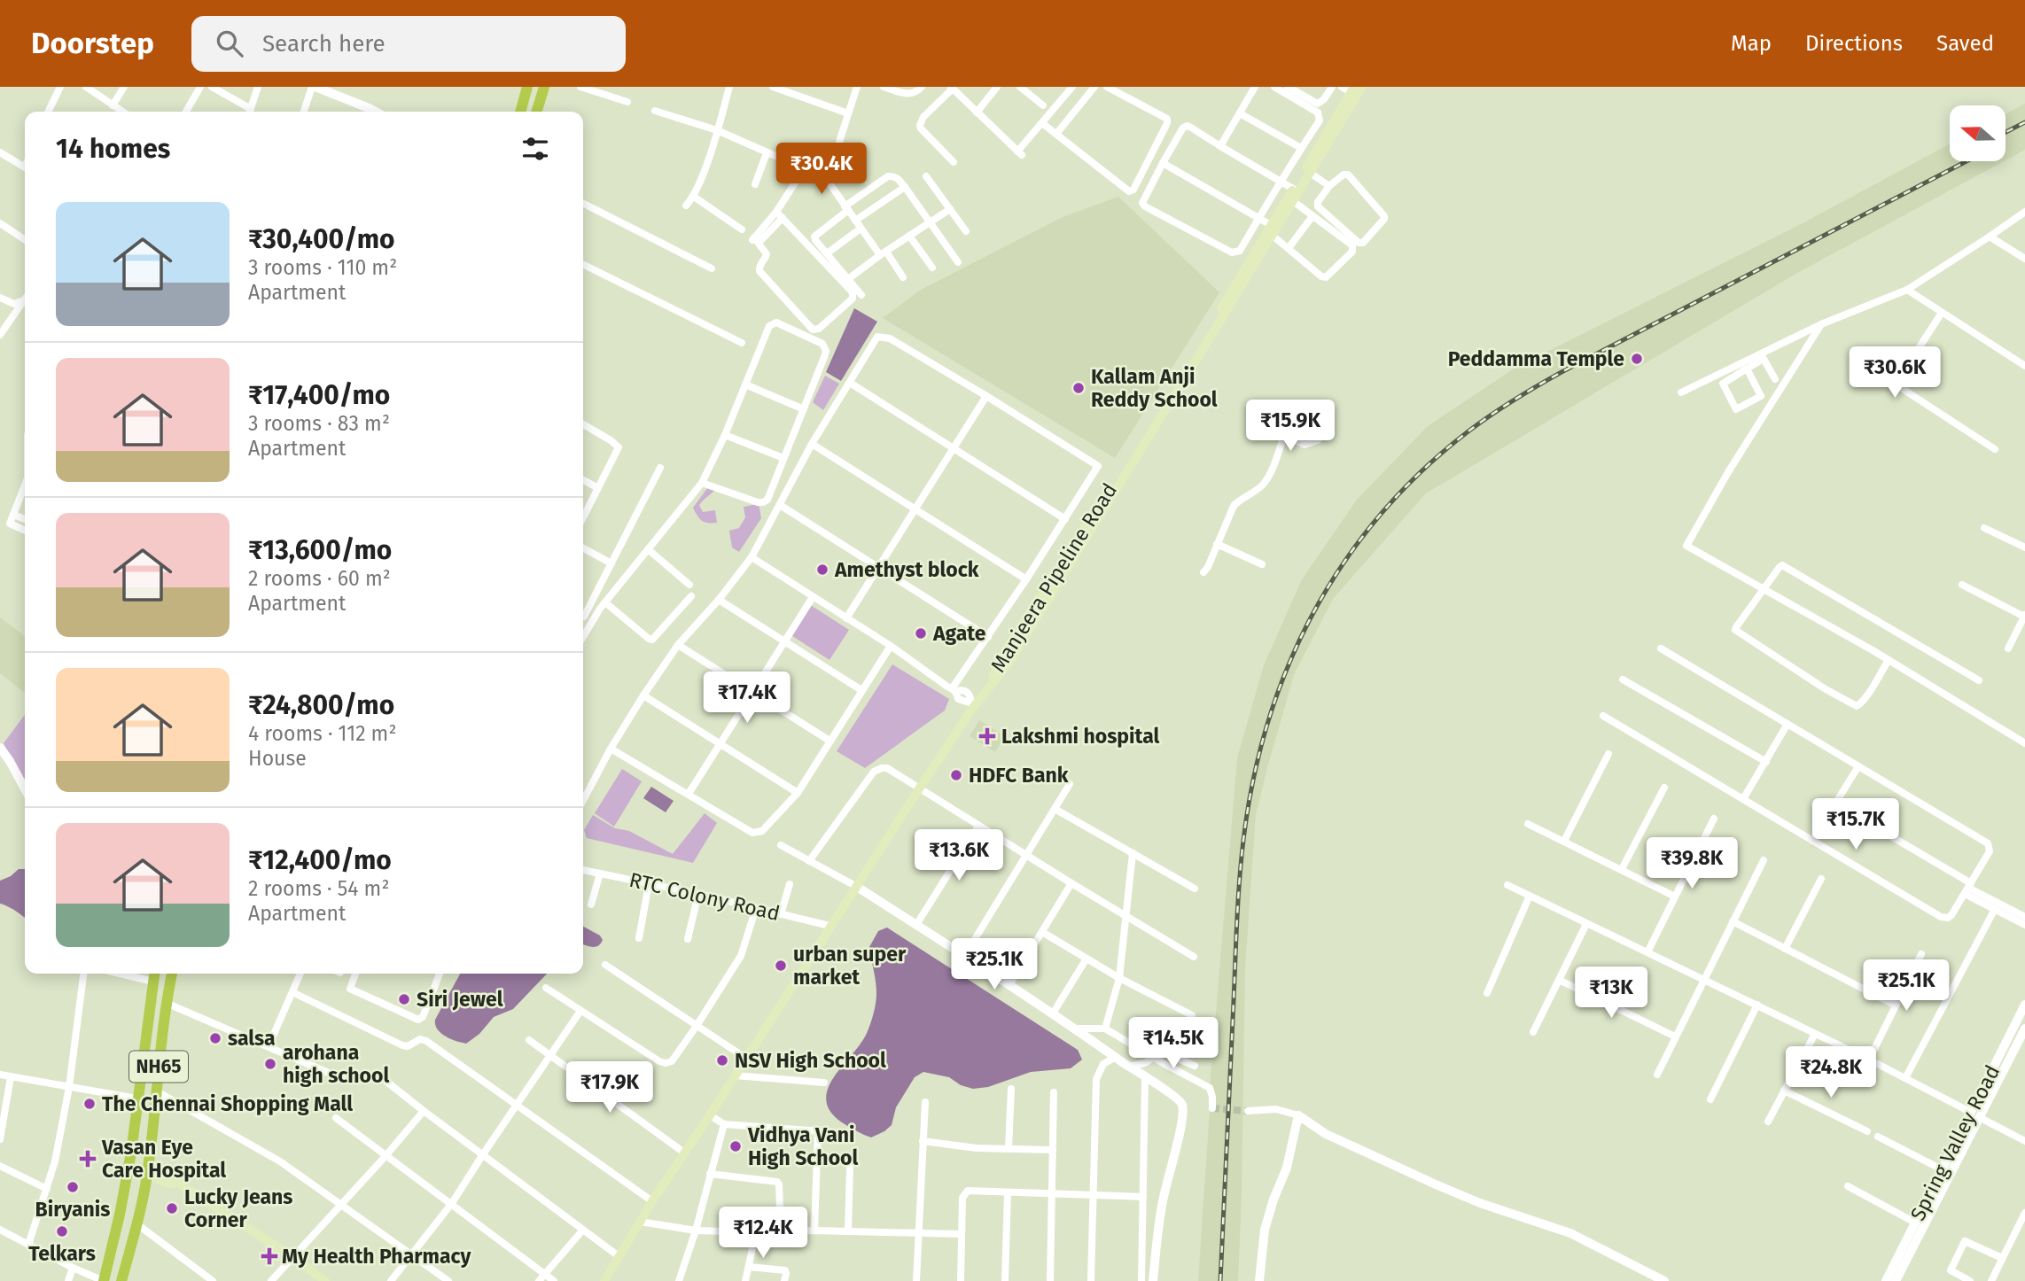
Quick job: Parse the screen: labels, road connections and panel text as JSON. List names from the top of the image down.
{
  "streets": {
    "highway": ["NH65"],
    "main road": ["Manjeera Pipeline Road"],
    "street": ["RTC Colony Road", "Spring Valley Road"]
  },
  "crossings": [
    ["Manjeera Pipeline Road", "RTC Colony Road"]
  ],
  "places": {
    "other": [
      "Peddamma Temple",
      "Kallam Anji Reddy School",
      "Amethyst block",
      "Agate",
      "HDFC Bank",
      "urban super market",
      "Siri Jewel",
      "salsa",
      "NSV High School",
      "arohana high school",
      "The Chennai Shopping Mall",
      "Vidhya Vani High School",
      "Biryanis",
      "Lucky Jeans Corner",
      "Telkars"
    ],
    "health": ["Lakshmi hospital", "Vasan Eye Care Hospital", "My Health Pharmacy"]
  },
  "north": "left",
  "page": {
    "header": "Doorstep",
    "search": "Search here",
    "nav": ["Map", "Directions", "Saved"],
    "heading": "14 homes",
    "price": [
      "₹30.4K",
      "₹30.6K",
      "₹15.9K",
      "₹17.4K",
      "₹15.7K",
      "₹13.6K",
      "₹39.8K",
      "₹25.1K",
      "₹25.1K",
      "₹13K",
      "₹14.5K",
      "₹24.8K",
      "₹17.9K",
      "₹12.4K"
    ],
    "list": [
      {
        "name": "₹30,400/mo",
        "note": "3 rooms · 110 m² · Apartment"
      },
      {
        "name": "₹17,400/mo",
        "note": "3 rooms · 83 m² · Apartment"
      },
      {
        "name": "₹13,600/mo",
        "note": "2 rooms · 60 m² · Apartment"
      },
      {
        "name": "₹24,800/mo",
        "note": "4 rooms · 112 m² · House"
      },
      {
        "name": "₹12,400/mo",
        "note": "2 rooms · 54 m² · Apartment"
      }
    ]
  }
}
